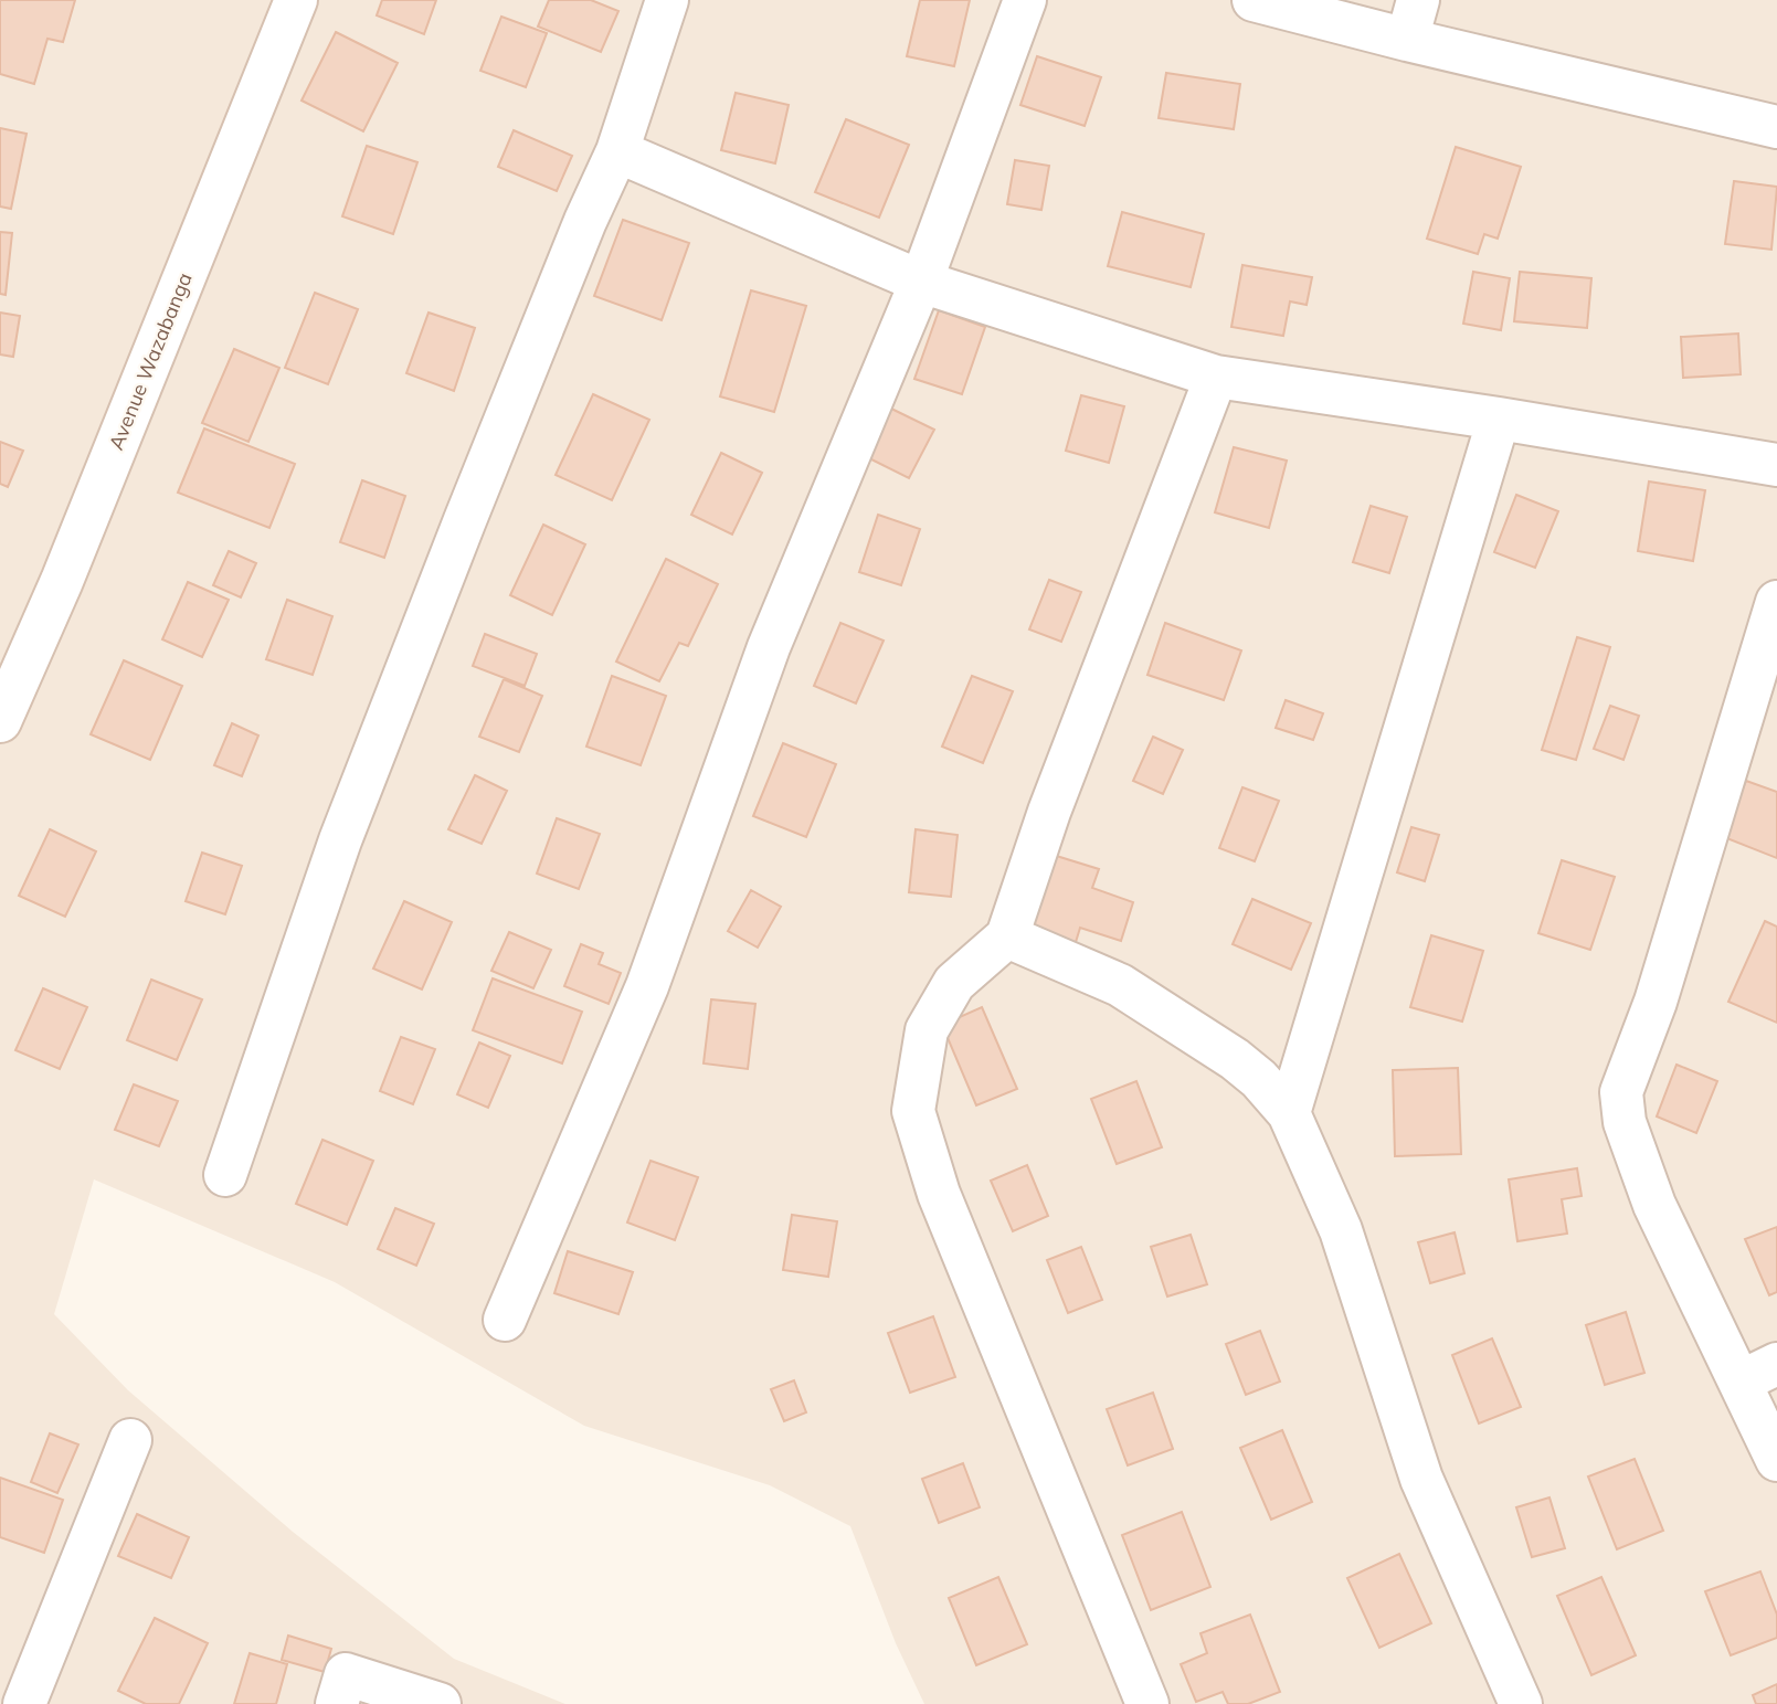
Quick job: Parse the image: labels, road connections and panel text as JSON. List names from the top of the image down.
{
  "streets": {
    "street": ["Avenue Wazabanga"]
  }
}
